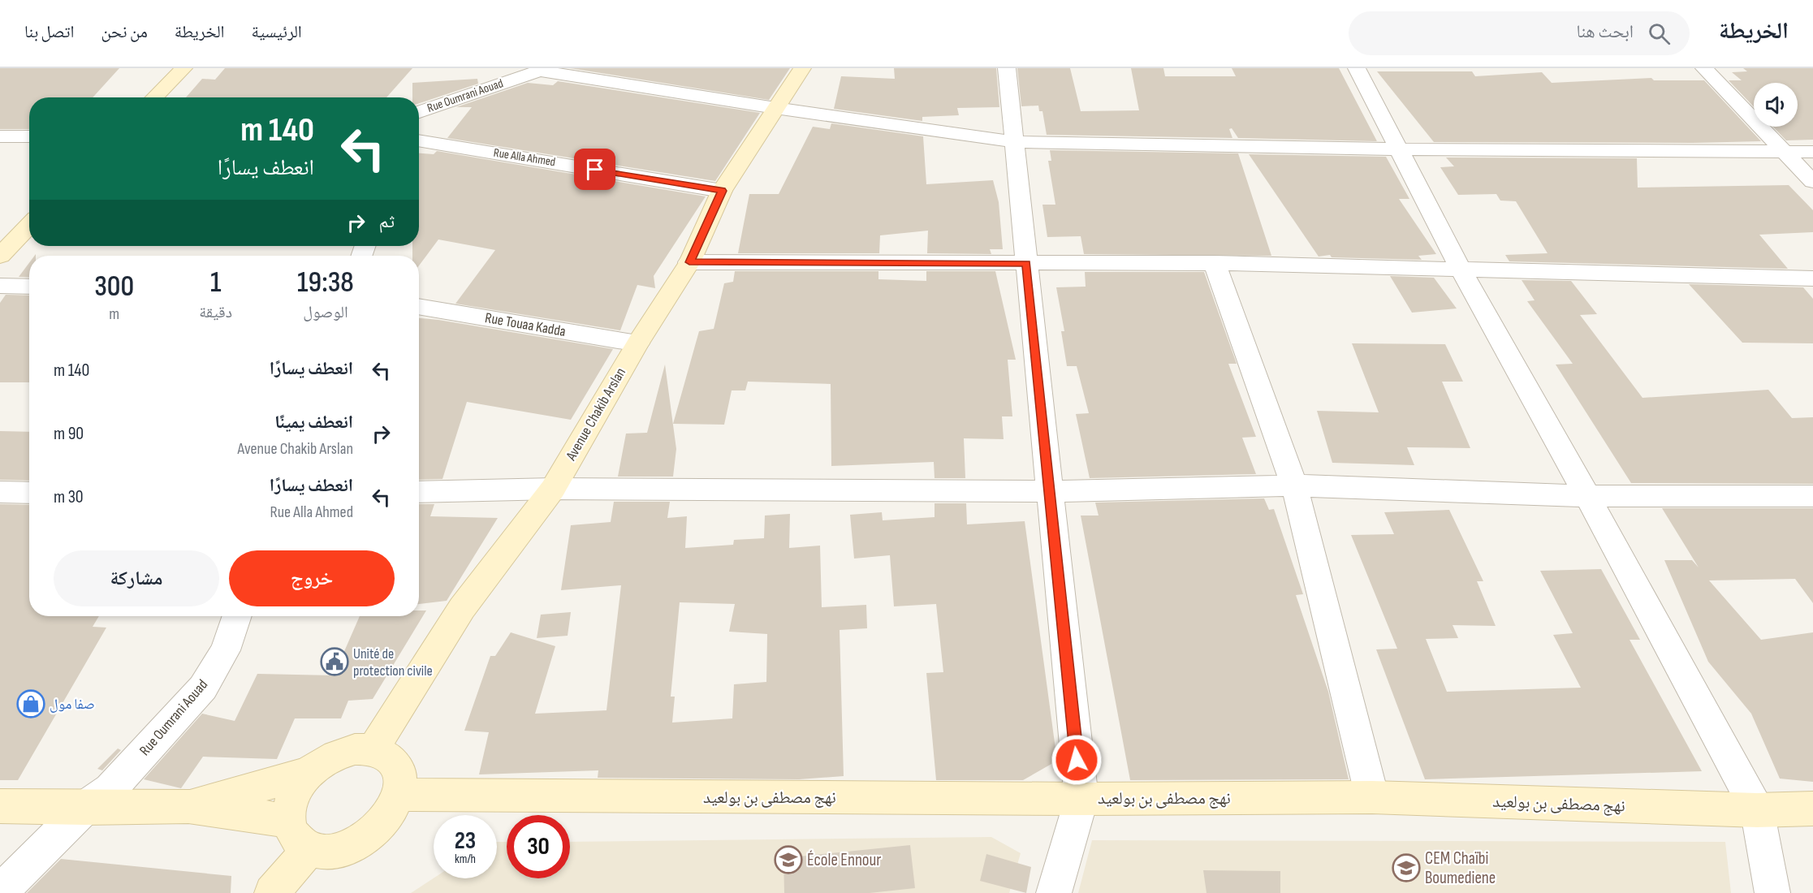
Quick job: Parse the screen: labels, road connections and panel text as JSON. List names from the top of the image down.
{
  "streets": {
    "main road": ["Avenue Chakib Arslan", "نهج مصطفى بن بولعيد"],
    "street": ["Rue Oumrani Aouad", "Rue Alla Ahmed", "Rue Touaa Kadda"]
  },
  "crossings": [
    ["Rue Alla Ahmed", "Avenue Chakib Arslan"],
    ["Rue Touaa Kadda", "Avenue Chakib Arslan"],
    ["Avenue Chakib Arslan", "نهج مصطفى بن بولعيد"]
  ],
  "places": {
    "public building": ["Unité de protection civile"],
    "shop": ["صفا مول"],
    "school or university": ["École Ennour", "CEM Chaïbi Boumediene"]
  },
  "page": {
    "header": "الخريطة",
    "search": "ابحث هنا",
    "nav": [
      "الرئيسية",
      "الخريطة",
      "من نحن",
      "اتصل بنا"
    ],
    "turn": ["140 m", "انعطف يسارًا"],
    "then": "ثم",
    "eta": [
      "19:38",
      "الوصول",
      "1",
      "دقيقة",
      "300",
      "m"
    ],
    "list": [
      {
        "name": "انعطف يسارًا",
        "value": "140 m"
      },
      {
        "name": "انعطف يمينًا",
        "note": "Avenue Chakib Arslan",
        "value": "90 m"
      },
      {
        "name": "انعطف يسارًا",
        "note": "Rue Alla Ahmed",
        "value": "30 m"
      }
    ],
    "buttons": ["خروج", "مشاركة"],
    "speed": "23 km/h",
    "limit": "30"
  }
}
